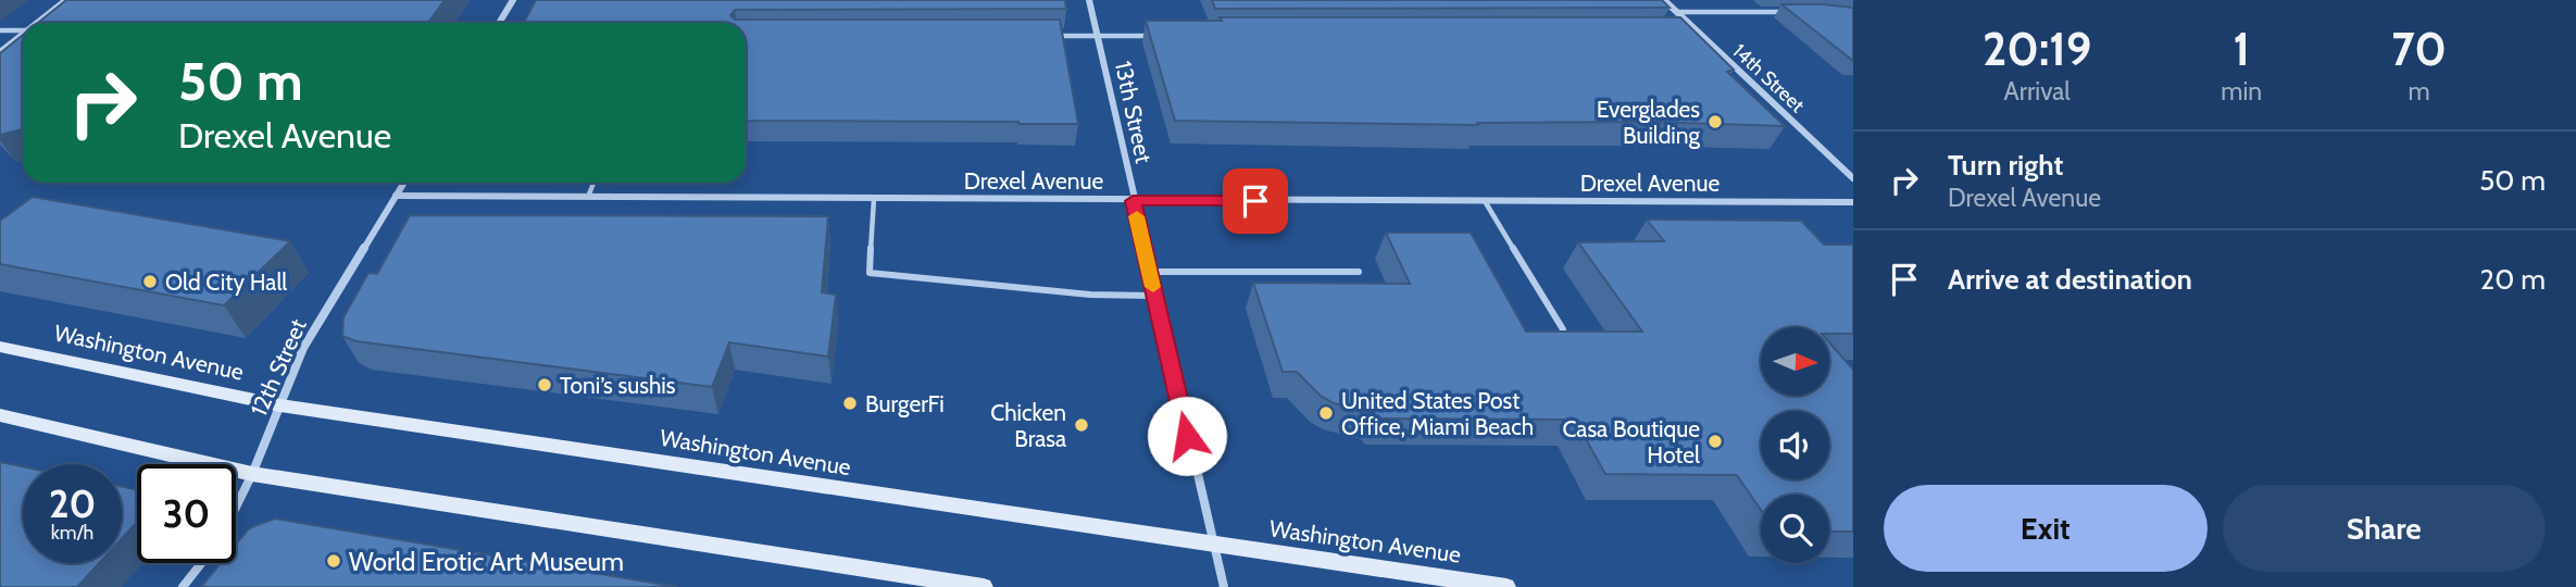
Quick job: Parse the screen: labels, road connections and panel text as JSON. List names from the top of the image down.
{
  "streets": {
    "main road": ["Washington Avenue"],
    "street": [
      "14th Street",
      "13th Street",
      "Drexel Avenue",
      "12th Street"
    ]
  },
  "crossings": [
    ["13th Street", "Drexel Avenue"],
    ["13th Street", "Washington Avenue"],
    ["Drexel Avenue", "12th Street"],
    ["Washington Avenue", "12th Street"]
  ],
  "places": [
    "Everglades Building",
    "Old City Hall",
    "Toni’s sushis",
    "BurgerFi",
    "United States Post Office, Miami Beach",
    "Chicken Brasa",
    "Casa Boutique Hotel",
    "World Erotic Art Museum"
  ],
  "north": "right",
  "page": {
    "eta": [
      "20:19",
      "Arrival",
      "1",
      "min",
      "70",
      "m"
    ],
    "turn": ["50 m", "Drexel Avenue"],
    "list": [
      {
        "name": "Turn right",
        "note": "Drexel Avenue",
        "value": "50 m"
      },
      {
        "name": "Arrive at destination",
        "value": "20 m"
      }
    ],
    "speed": "20 km/h",
    "limit": "30",
    "buttons": ["Exit", "Share"]
  }
}
